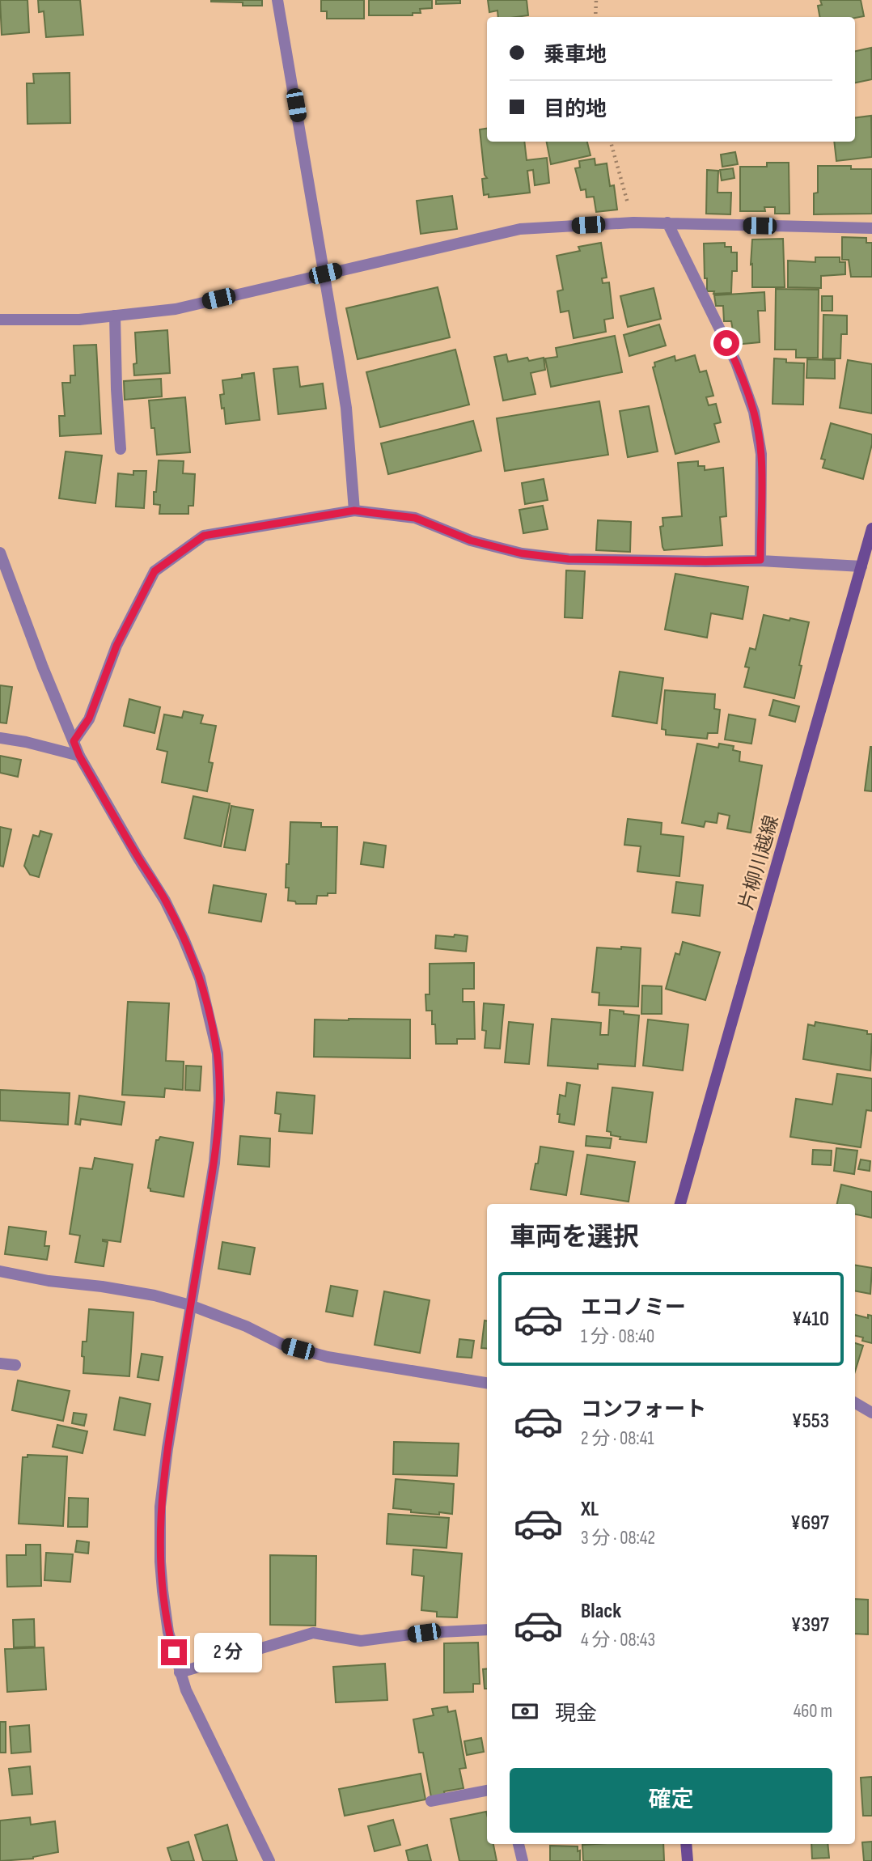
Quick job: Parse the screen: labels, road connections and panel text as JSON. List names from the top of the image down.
{
  "streets": {
    "main road": ["片柳川越線"]
  },
  "page": {
    "banner": ["乗車地", "目的地"],
    "heading": "車両を選択",
    "list": [
      {
        "name": "エコノミー",
        "note": "1 分 · 08:40",
        "value": "¥410"
      },
      {
        "name": "コンフォート",
        "note": "2 分 · 08:41",
        "value": "¥553"
      },
      {
        "name": "XL",
        "note": "3 分 · 08:42",
        "value": "¥697"
      },
      {
        "name": "Black",
        "note": "4 分 · 08:43",
        "value": "¥397"
      }
    ],
    "bubble": "2 分",
    "pay": ["現金", "460 m"],
    "buttons": "確定"
  }
}
